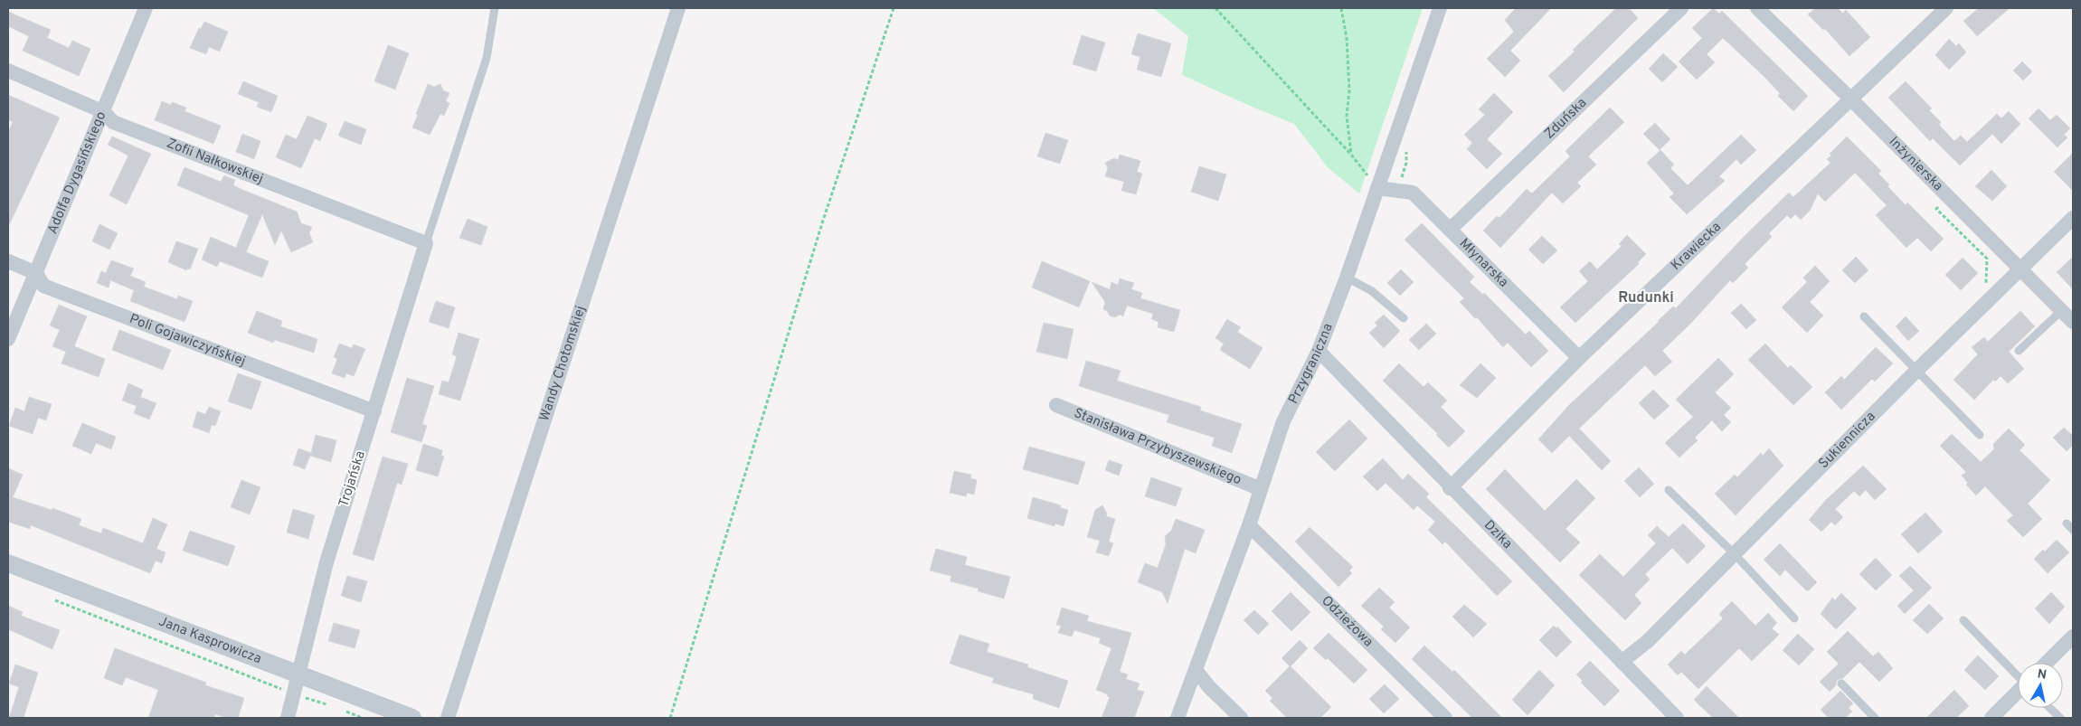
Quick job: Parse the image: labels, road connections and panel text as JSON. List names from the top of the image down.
{
  "streets": {
    "street": [
      "Zduńska",
      "Zofii Nałkowskiej",
      "Inżynierska",
      "Adolfa Dygasińskiego",
      "Krawiecka",
      "Młynarska",
      "Poli Gojawiczyńskiej",
      "Wandy Chotomskiej",
      "Przygraniczna",
      "Sukiennicza",
      "Stanisława Przybyszewskiego",
      "Trojańska",
      "Dzika",
      "Odzieżowa",
      "Jana Kasprowicza"
    ]
  },
  "crossings": [
    ["Zduńska", "Młynarska"],
    ["Zofii Nałkowskiej", "Adolfa Dygasińskiego"],
    ["Zofii Nałkowskiej", "Trojańska"],
    ["Inżynierska", "Krawiecka"],
    ["Inżynierska", "Sukiennicza"],
    ["Adolfa Dygasińskiego", "Poli Gojawiczyńskiej"],
    ["Krawiecka", "Młynarska"],
    ["Krawiecka", "Dzika"],
    ["Młynarska", "Przygraniczna"],
    ["Poli Gojawiczyńskiej", "Trojańska"],
    ["Przygraniczna", "Stanisława Przybyszewskiego"],
    ["Przygraniczna", "Dzika"],
    ["Przygraniczna", "Odzieżowa"],
    ["Sukiennicza", "Dzika"],
    ["Trojańska", "Jana Kasprowicza"]
  ],
  "districts": ["Rudunki"],
  "north": "top"
}
